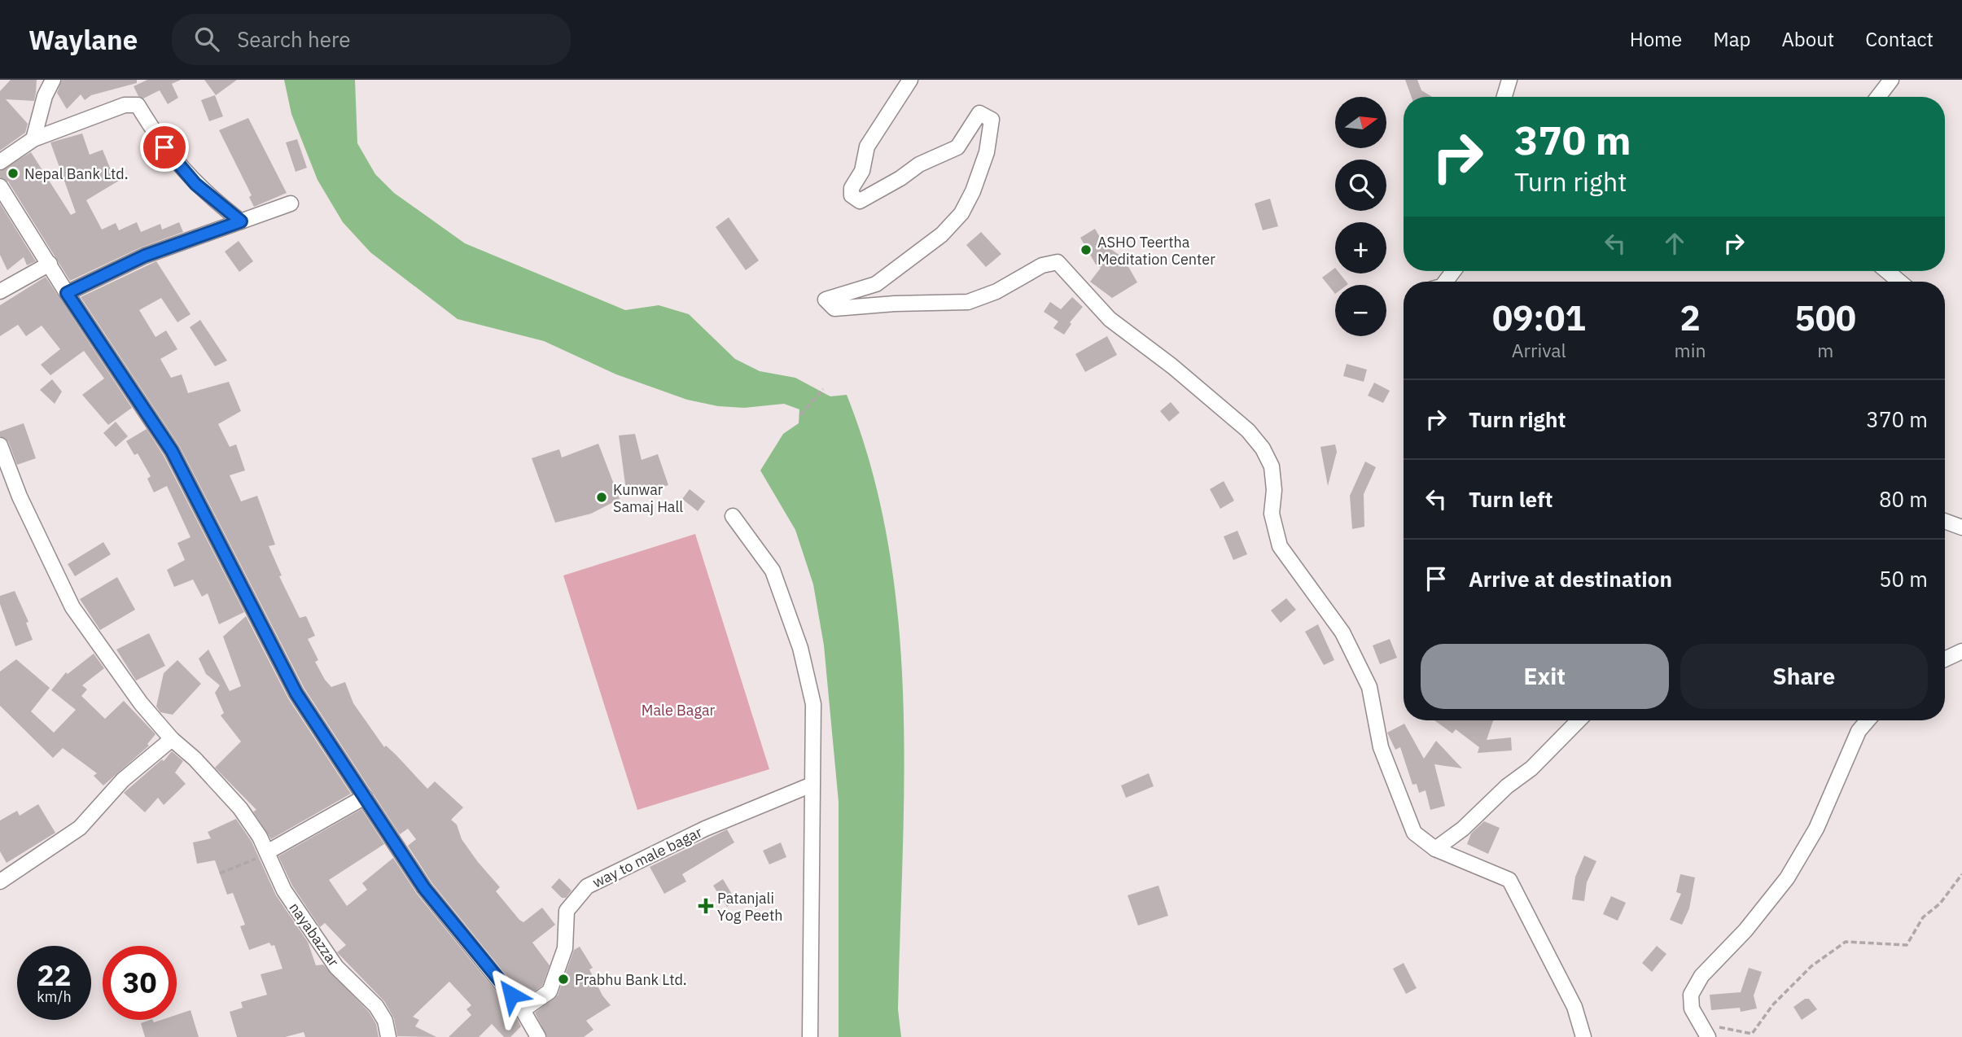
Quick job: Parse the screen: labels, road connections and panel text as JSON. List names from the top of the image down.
{
  "streets": {
    "street": ["way to male bagar", "nayabazzar"]
  },
  "parks": ["Male Bagar"],
  "places": {
    "other": [
      "Nepal Bank Ltd.",
      "ASHO Teertha Meditation Center",
      "Kunwar Samaj Hall",
      "Prabhu Bank Ltd."
    ],
    "health": ["Patanjali Yog Peeth"]
  },
  "north": "right",
  "page": {
    "header": "Waylane",
    "search": "Search here",
    "nav": [
      "Home",
      "Map",
      "About",
      "Contact"
    ],
    "map_buttons": ["+", "−"],
    "turn": ["370 m", "Turn right"],
    "eta": [
      "09:01",
      "Arrival",
      "2",
      "min",
      "500",
      "m"
    ],
    "list": [
      {
        "name": "Turn right",
        "value": "370 m"
      },
      {
        "name": "Turn left",
        "value": "80 m"
      },
      {
        "name": "Arrive at destination",
        "value": "50 m"
      }
    ],
    "buttons": ["Exit", "Share"],
    "speed": "22 km/h",
    "limit": "30"
  }
}
